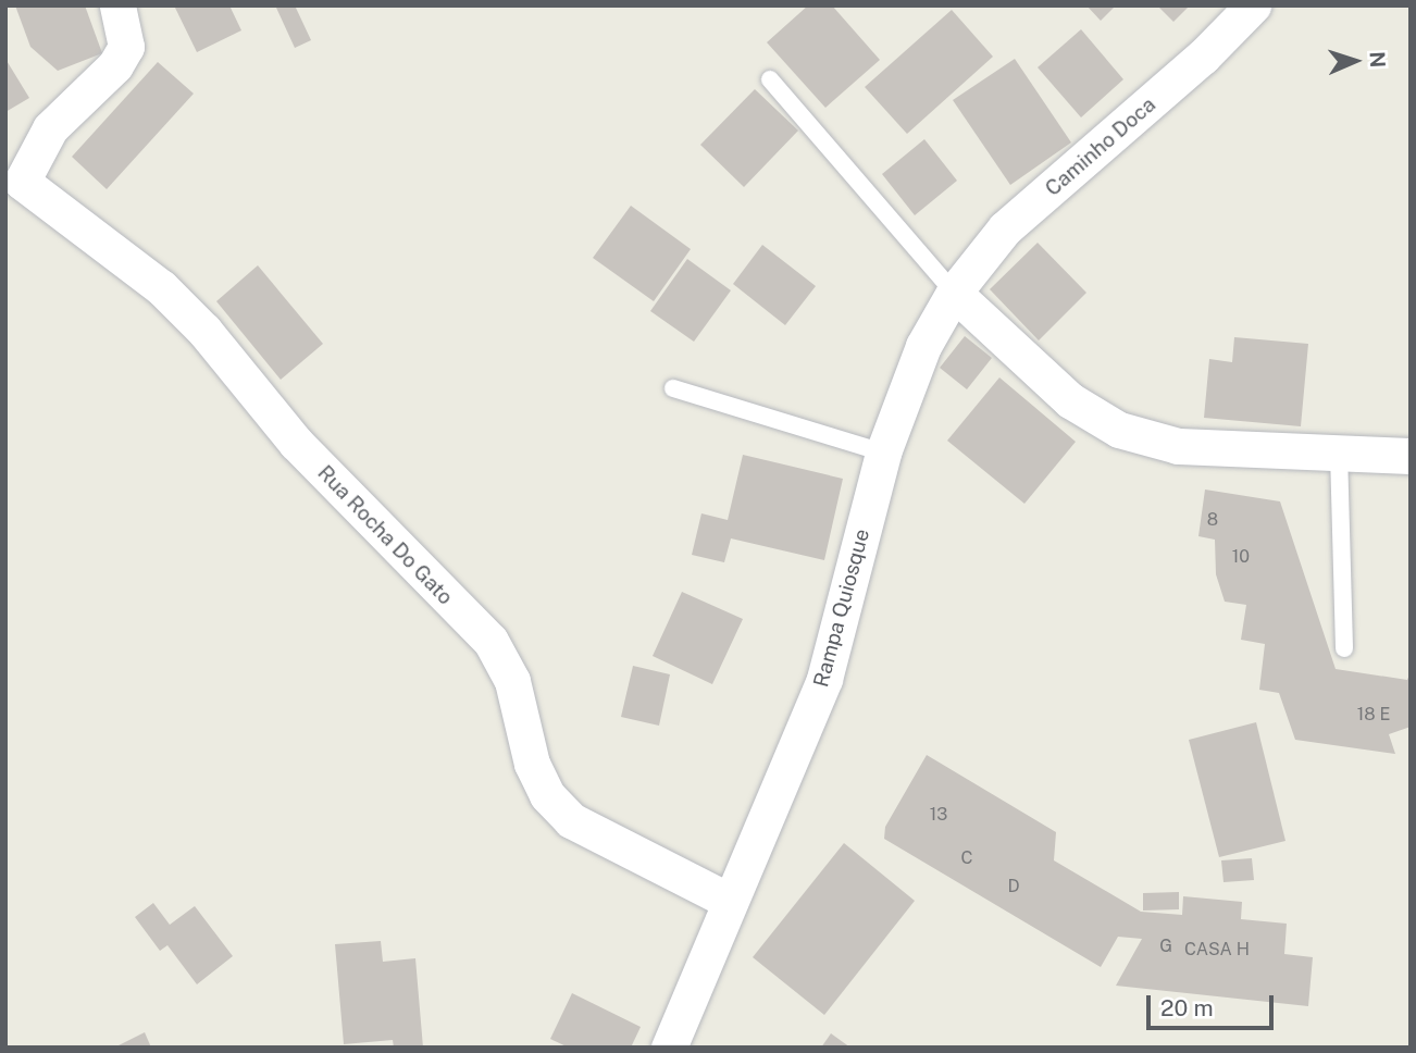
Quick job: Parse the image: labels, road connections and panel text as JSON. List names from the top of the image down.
{
  "streets": {
    "street": ["Caminho Doca", "Rua Rocha Do Gato", "Rampa Quiosque"]
  },
  "crossings": [
    ["Caminho Doca", "Rampa Quiosque"],
    ["Rua Rocha Do Gato", "Rampa Quiosque"]
  ],
  "house_numbers": [
    "8",
    "10",
    "18 E",
    "13",
    "C",
    "D",
    "G",
    "CASA H"
  ],
  "scale_bar": "20 m",
  "north": "right"
}
